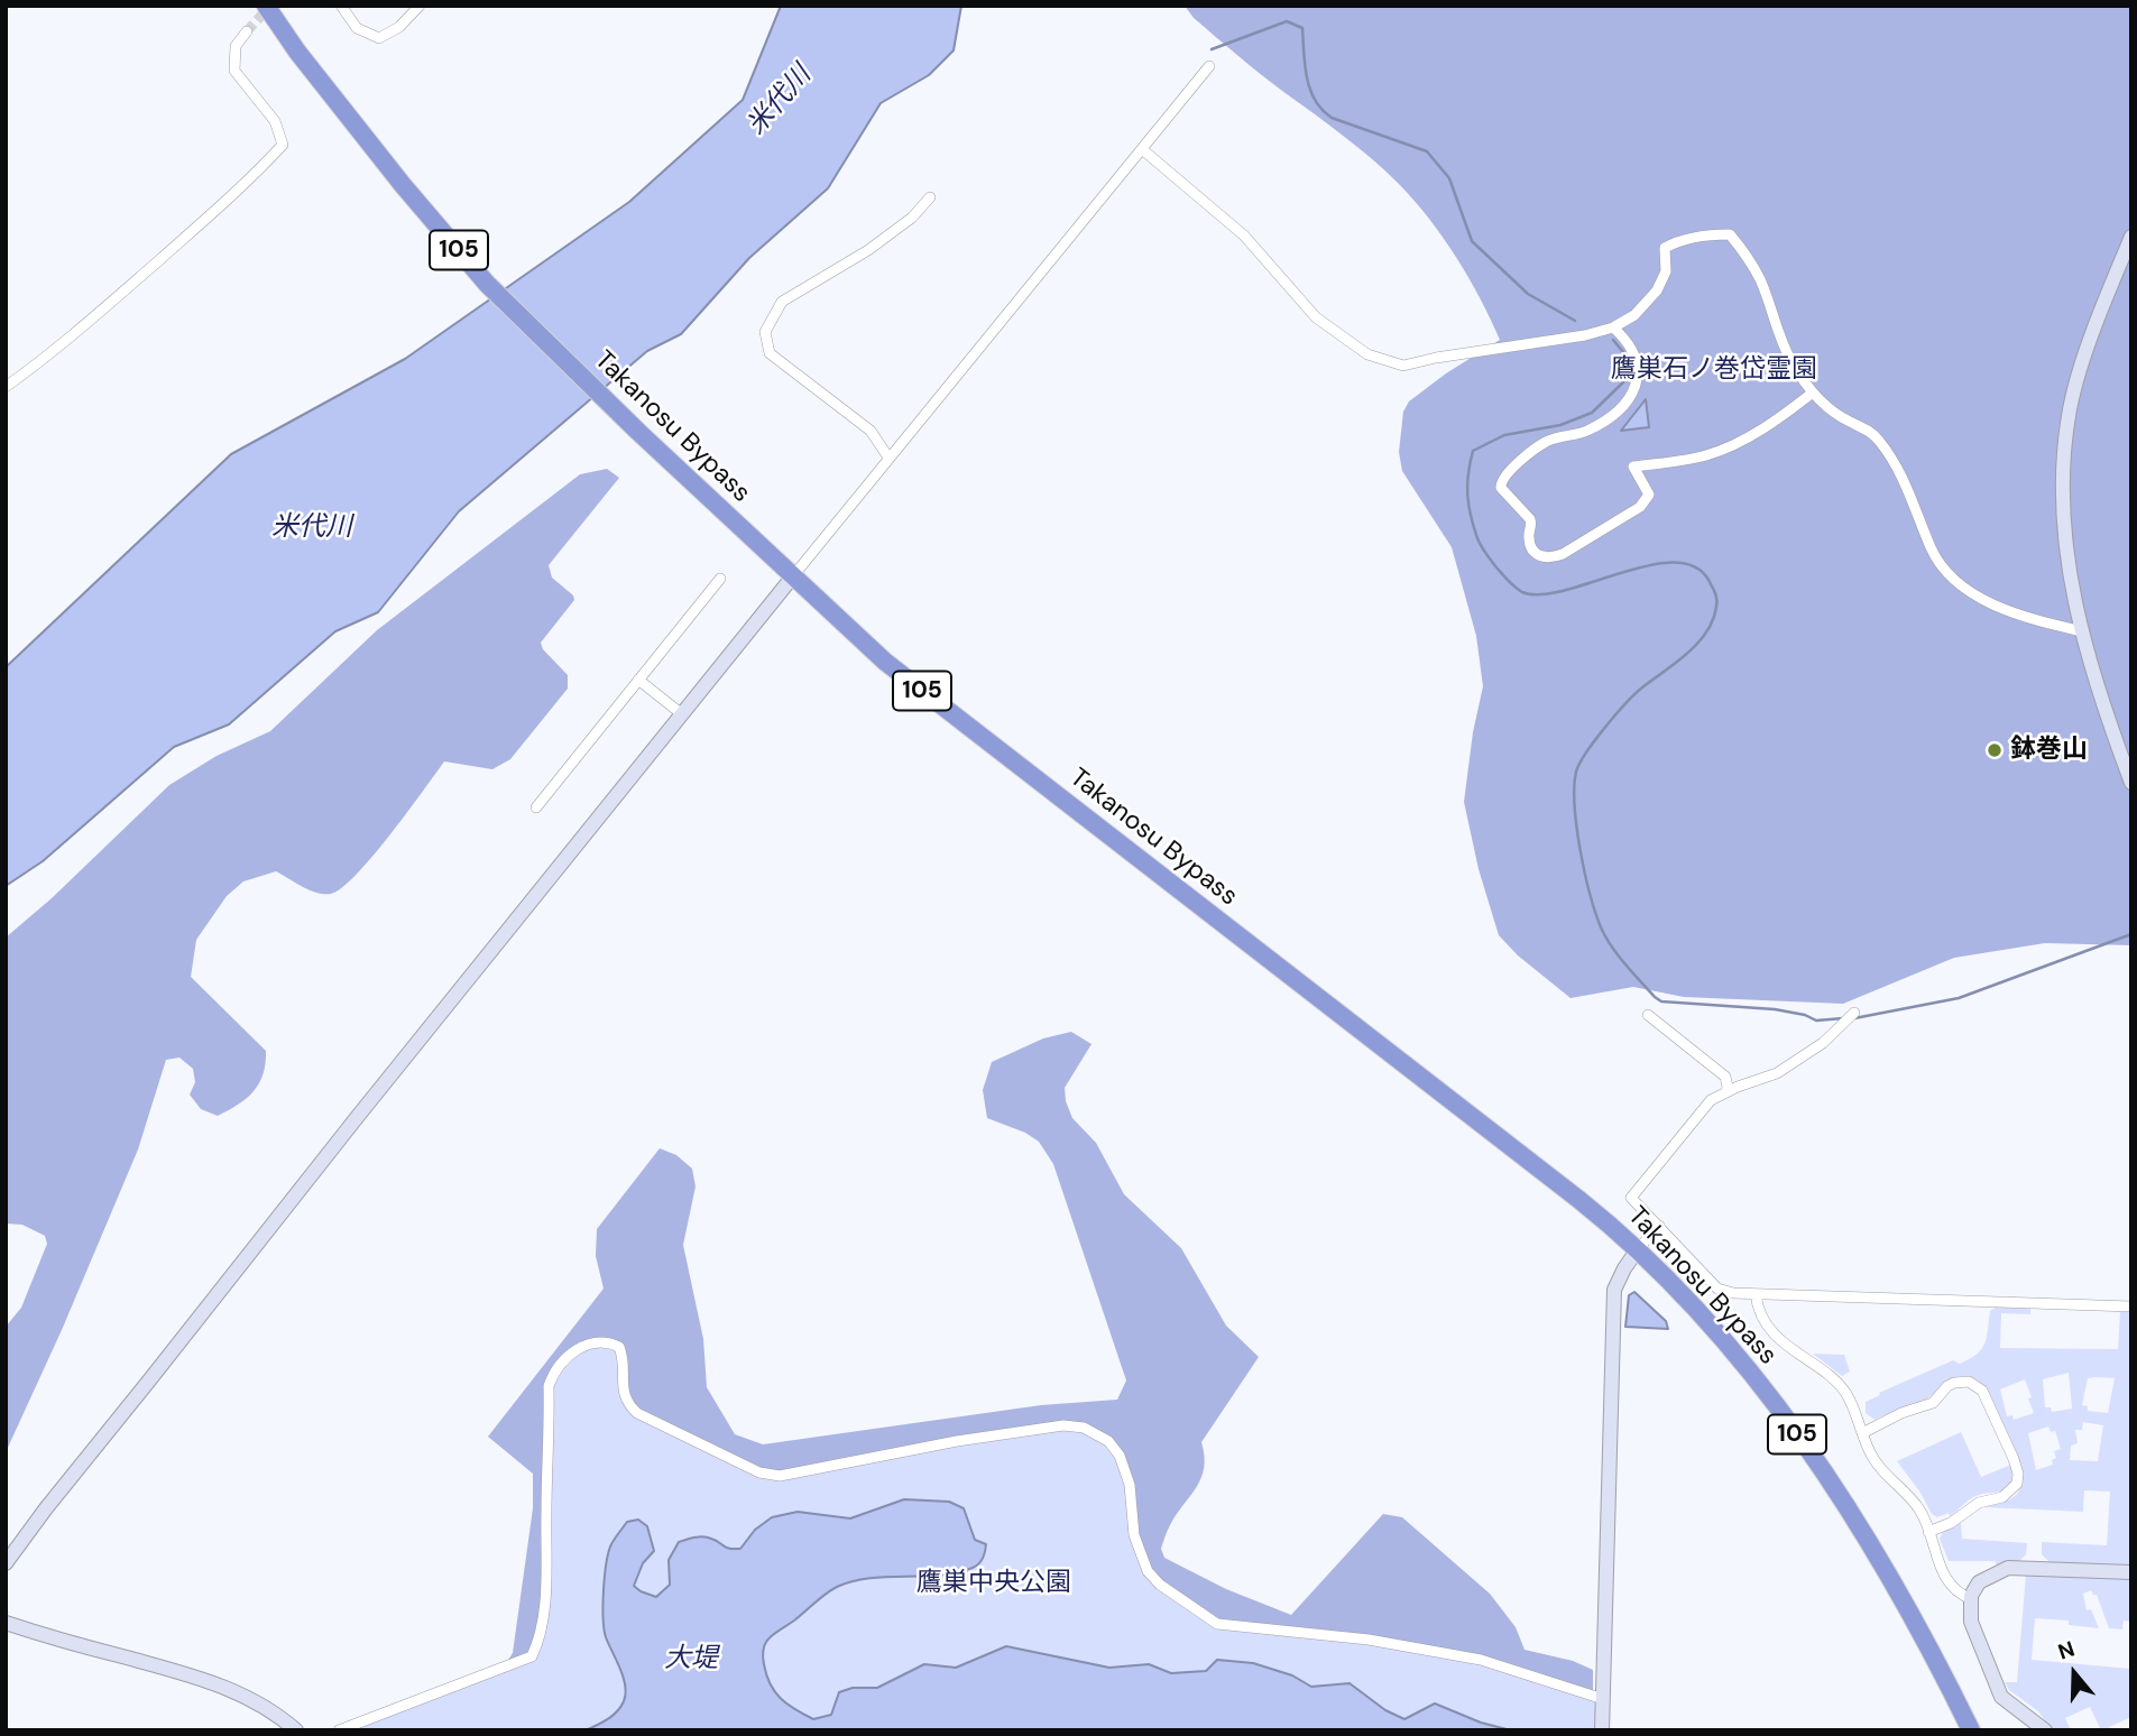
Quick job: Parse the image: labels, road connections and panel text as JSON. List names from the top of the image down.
{
  "streets": {
    "highway": ["105", "Takanosu Bypass"]
  },
  "water": ["米代川", "大堤"],
  "parks": ["鷹巣石ノ巻岱霊園", "鷹巣中央公園"],
  "places": ["鉢巻山"],
  "north": "top"
}
